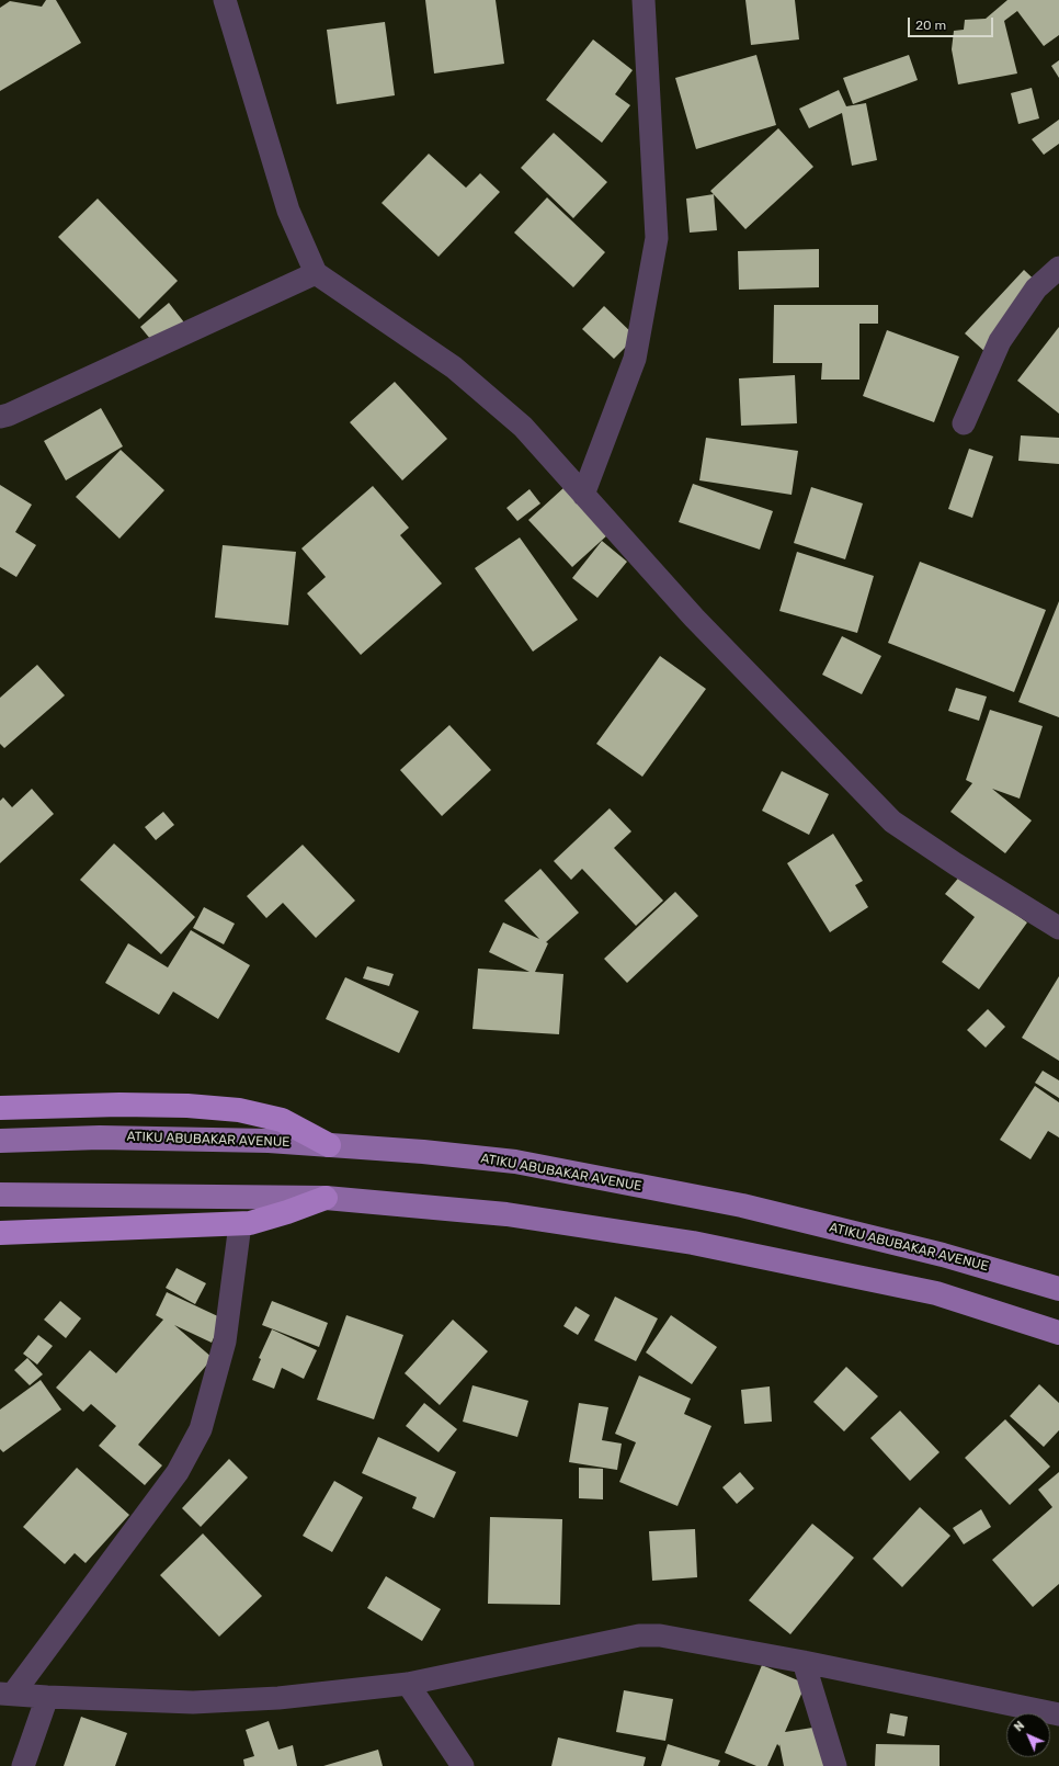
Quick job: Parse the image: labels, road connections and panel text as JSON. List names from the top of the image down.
{
  "streets": {
    "main road": ["ATIKU ABUBAKAR AVENUE"]
  },
  "scale_bar": "20 m",
  "north": "top left"
}
